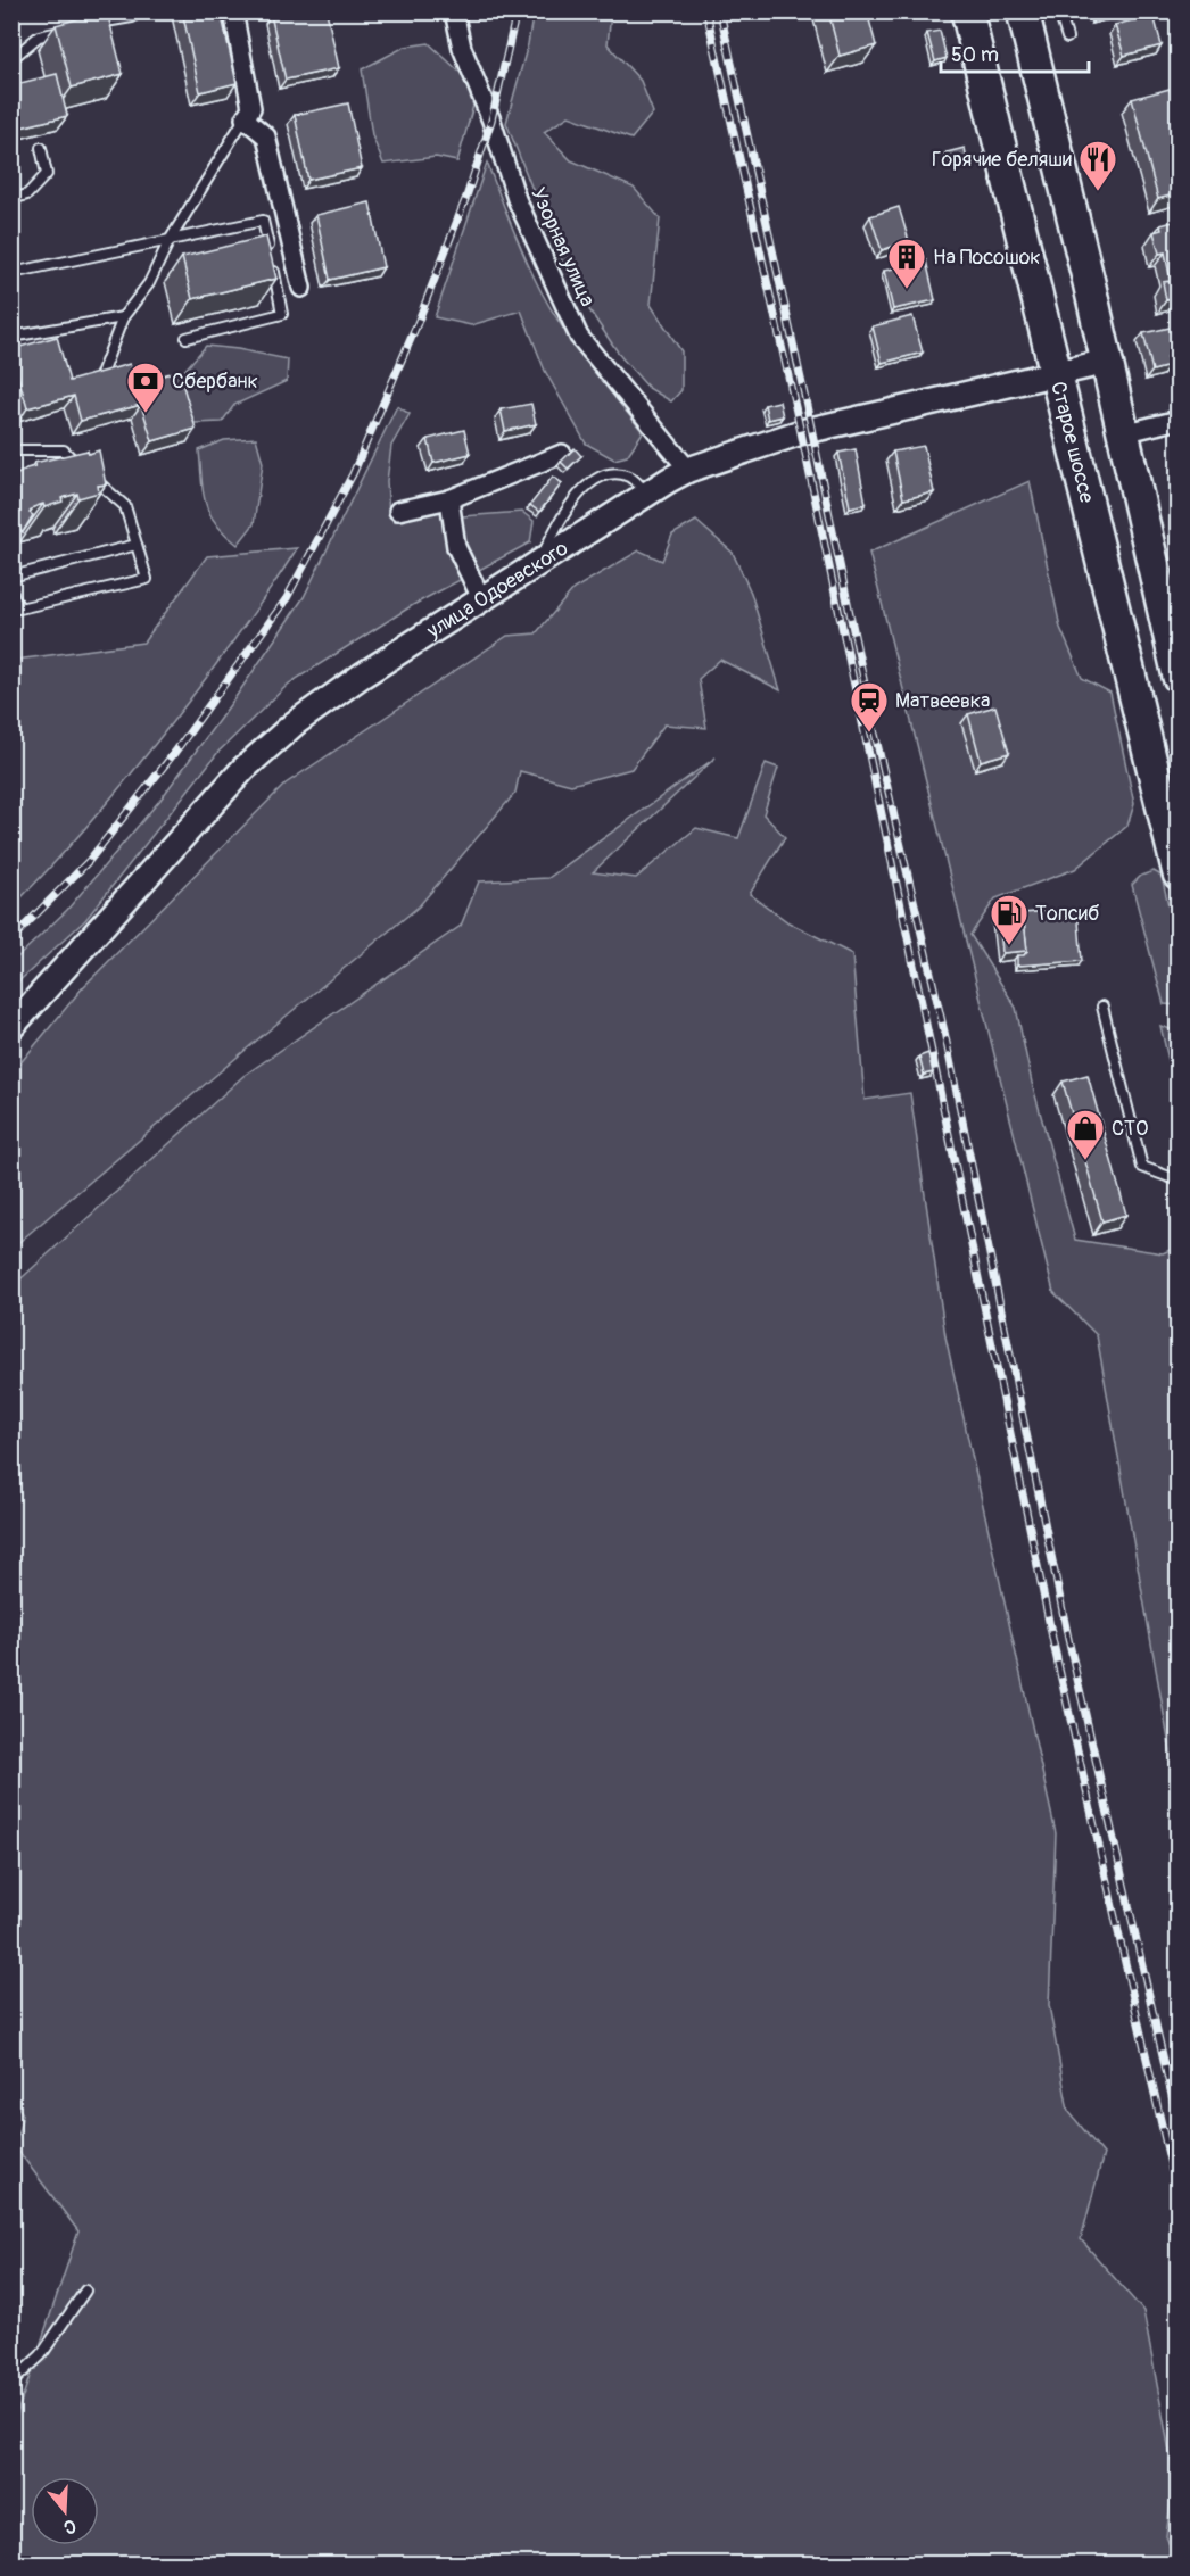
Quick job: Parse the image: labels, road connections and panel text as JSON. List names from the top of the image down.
{
  "streets": {
    "highway": ["Старое шоссе"],
    "street": ["Узорная улица", "улица Одоевского"]
  },
  "crossings": [
    ["Узорная улица", "улица Одоевского"],
    ["Старое шоссе", "улица Одоевского"]
  ],
  "places": {
    "restaurant": ["Горячие беляши"],
    "building": ["На Посошок"],
    "bank": ["Сбербанк"],
    "station": ["Матвеевка"],
    "fuel station": ["Топсиб"],
    "shop": ["СТО"]
  },
  "scale_bar": "50 m",
  "north": "bottom"
}
